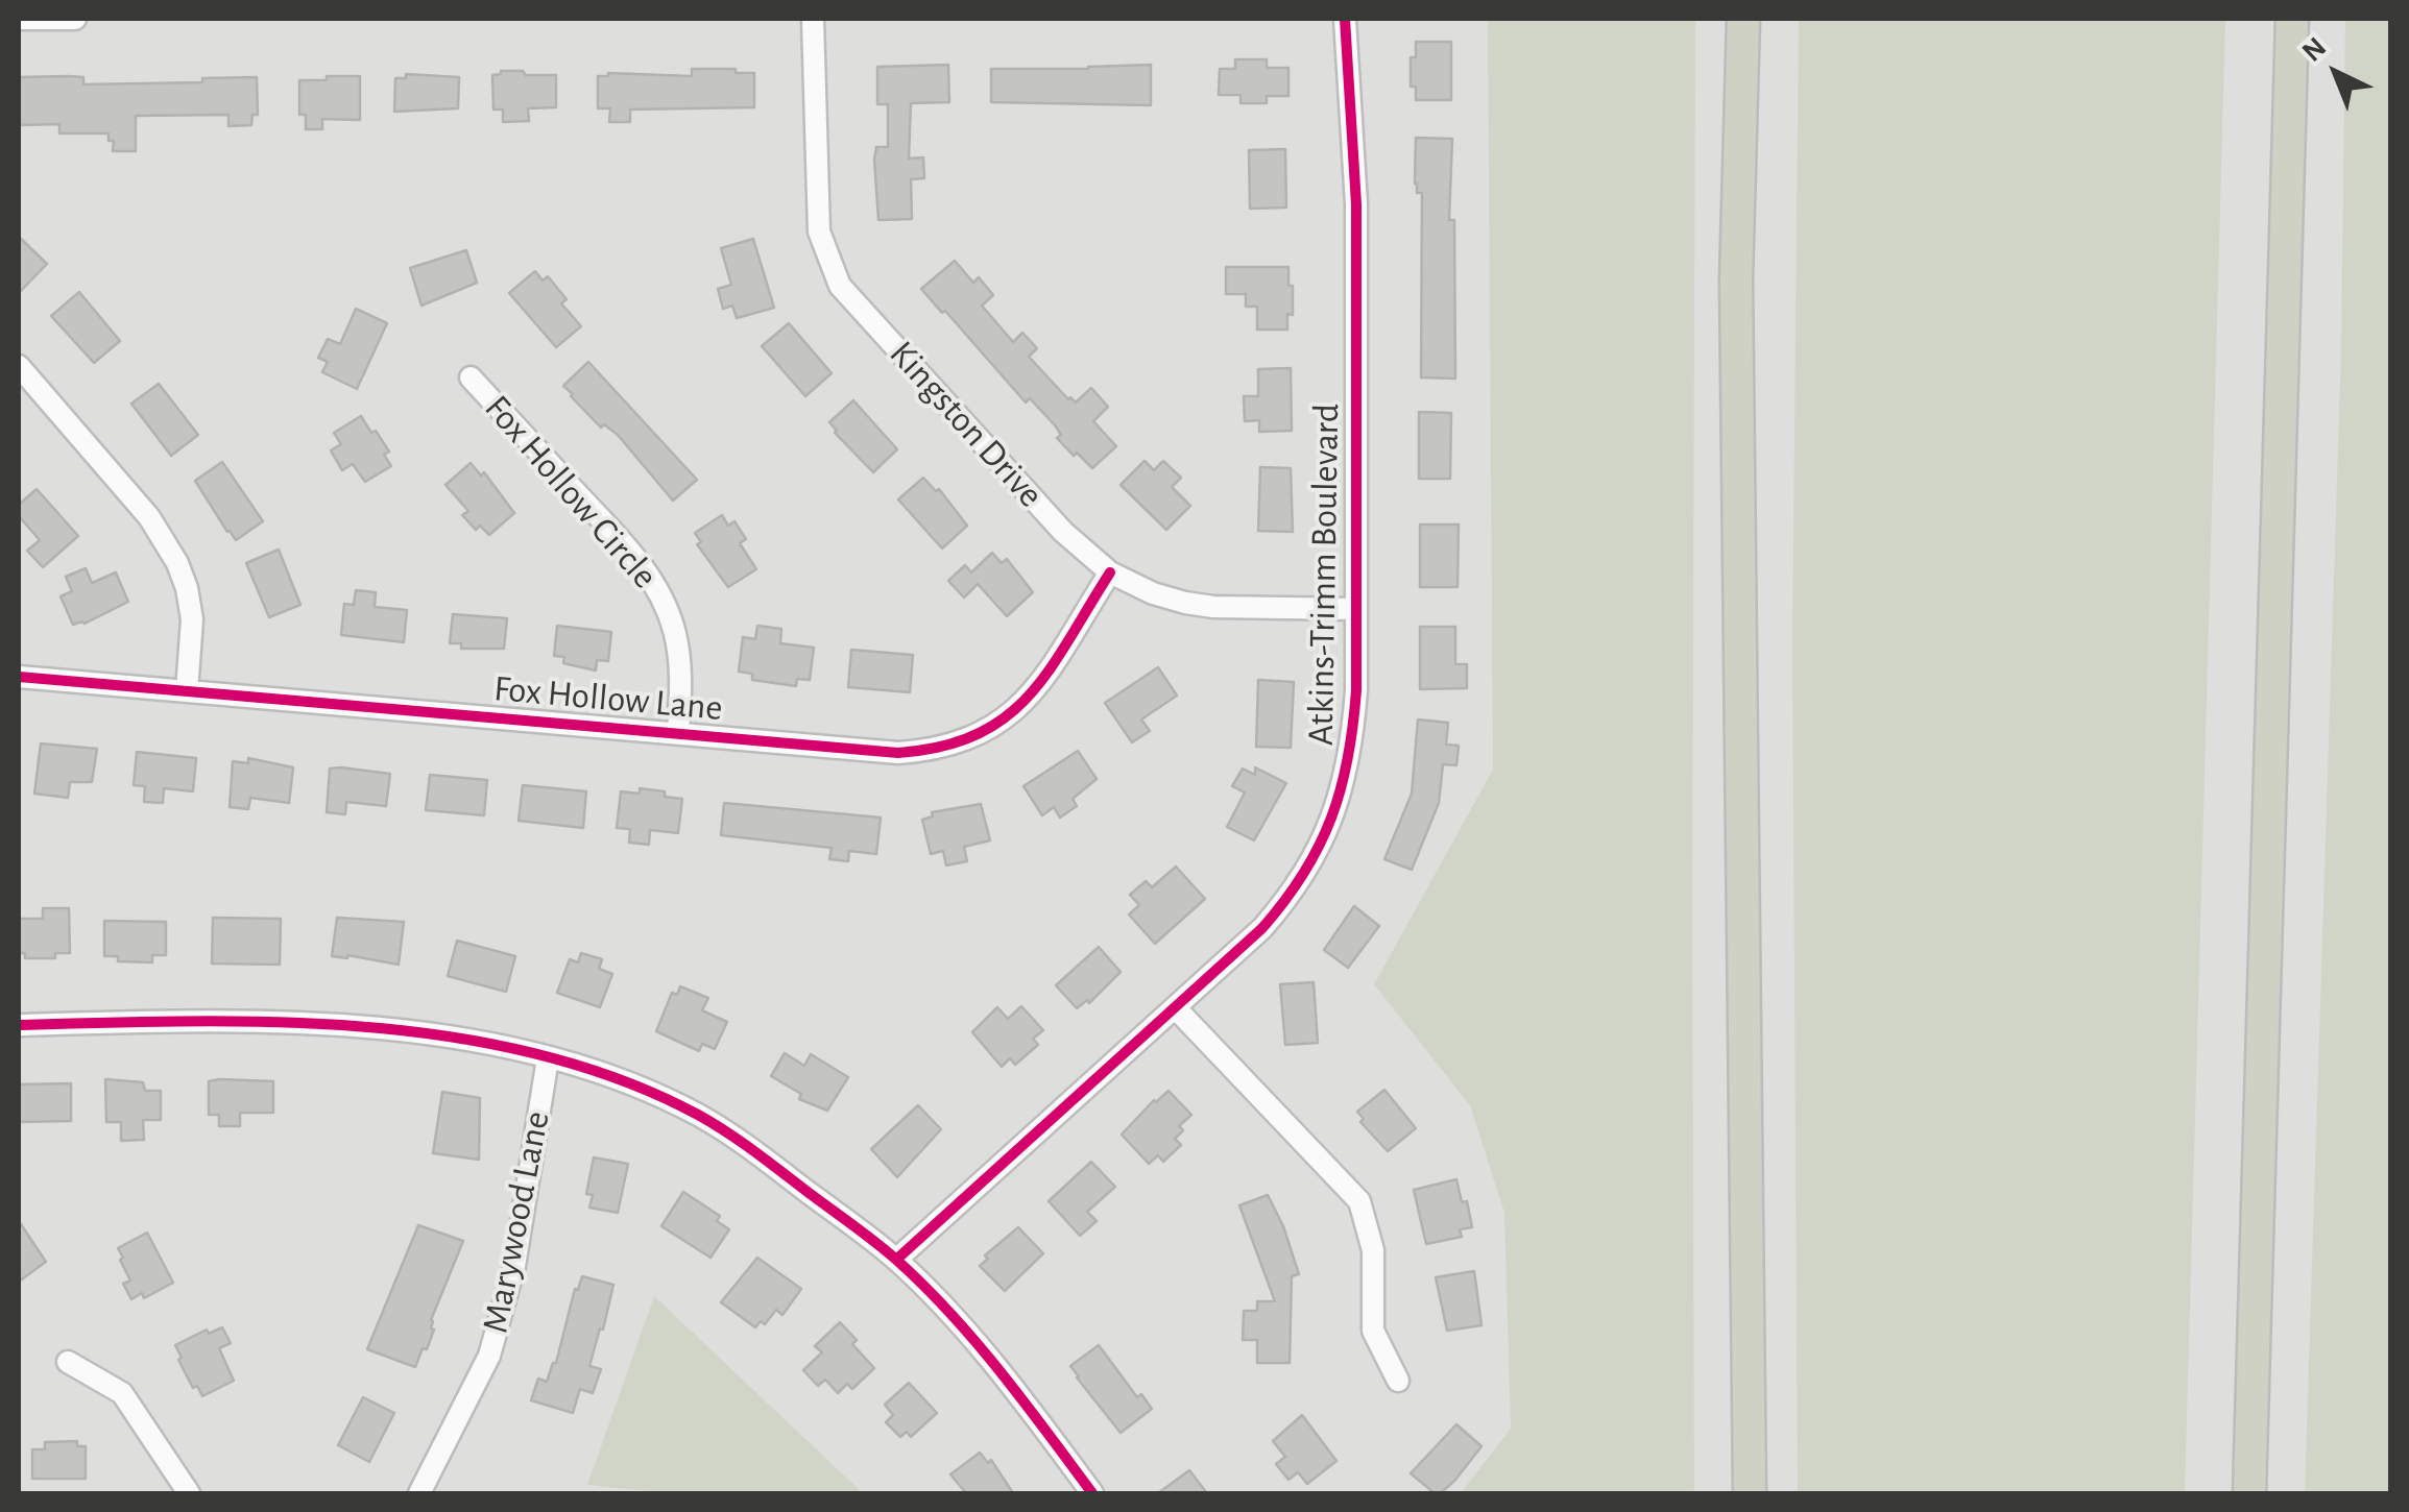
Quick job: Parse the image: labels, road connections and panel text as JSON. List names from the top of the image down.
{
  "streets": {
    "street": [
      "Kingston Drive",
      "Fox Hollow Circle",
      "Atkins-Trimm Boulevard",
      "Fox Hollow Lane",
      "Marywood Lane"
    ]
  },
  "crossings": [
    ["Kingston Drive", "Atkins-Trimm Boulevard"],
    ["Kingston Drive", "Fox Hollow Lane"],
    ["Fox Hollow Circle", "Fox Hollow Lane"]
  ],
  "north": "top left"
}
